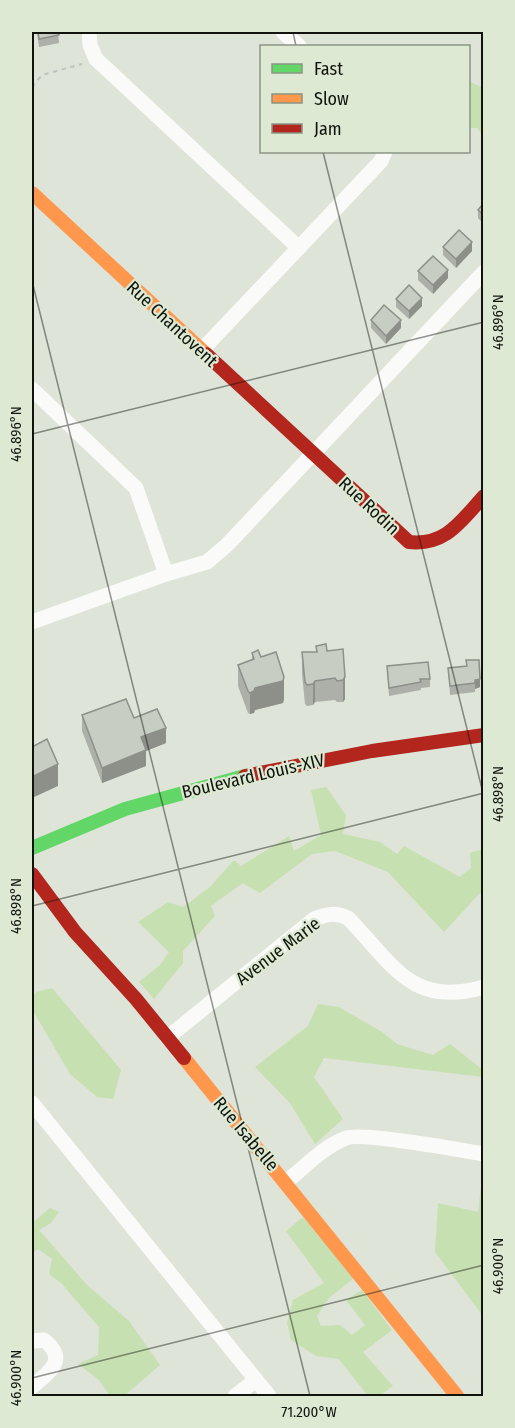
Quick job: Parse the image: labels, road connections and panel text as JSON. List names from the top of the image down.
{
  "streets": {
    "street": [
      "Rue Chantovent",
      "Rue Rodin",
      "Boulevard Louis-XIV",
      "Avenue Marie",
      "Rue Isabelle"
    ]
  },
  "crossings": [
    ["Rue Chantovent", "Rue Rodin"],
    ["Avenue Marie", "Rue Isabelle"]
  ],
  "legend": ["Fast", "Slow", "Jam"],
  "coordinates": [
    "46.896°N",
    "46.898°N",
    "46.900°N",
    "71.200°W"
  ]
}
